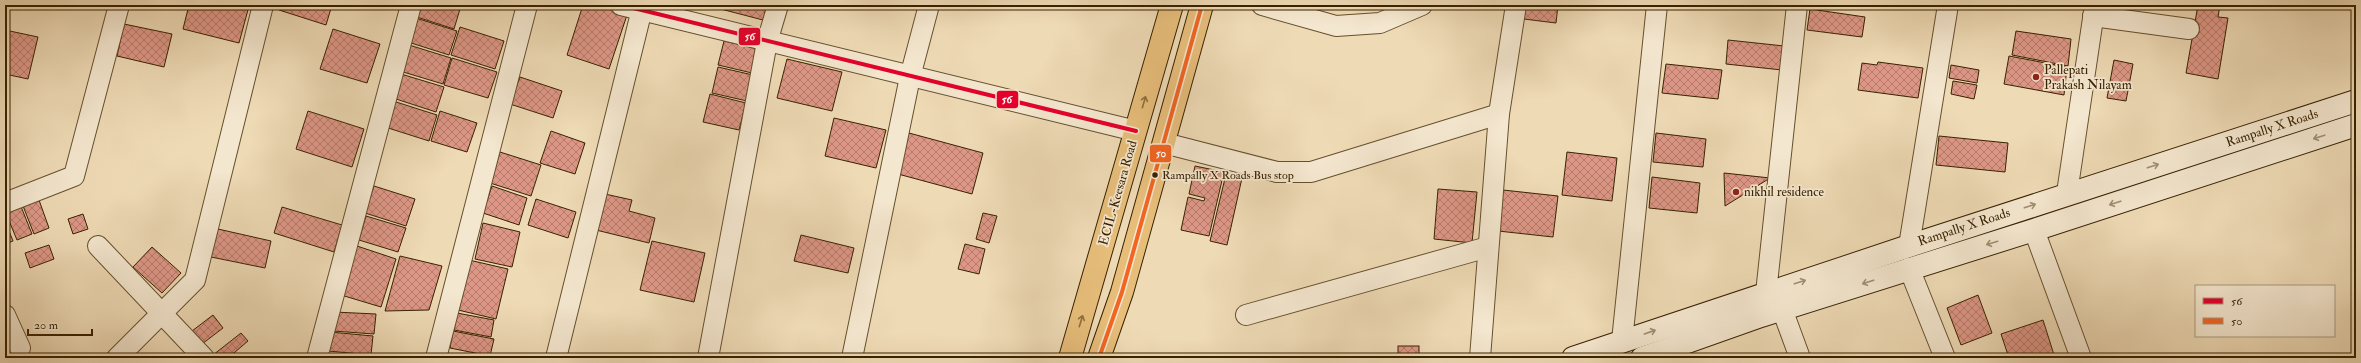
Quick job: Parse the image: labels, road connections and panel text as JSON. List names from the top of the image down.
{
  "streets": {
    "main road": ["Rampally X Roads", "ECIL-Keesara Road"]
  },
  "places": ["Pallepati Prakash Nilayam", "Rampally X Roads Bus stop", "nikhil residence"],
  "lines": ["transit line 56", "transit line 50"],
  "legend": ["56", "50"],
  "scale_bar": "20 m"
}
